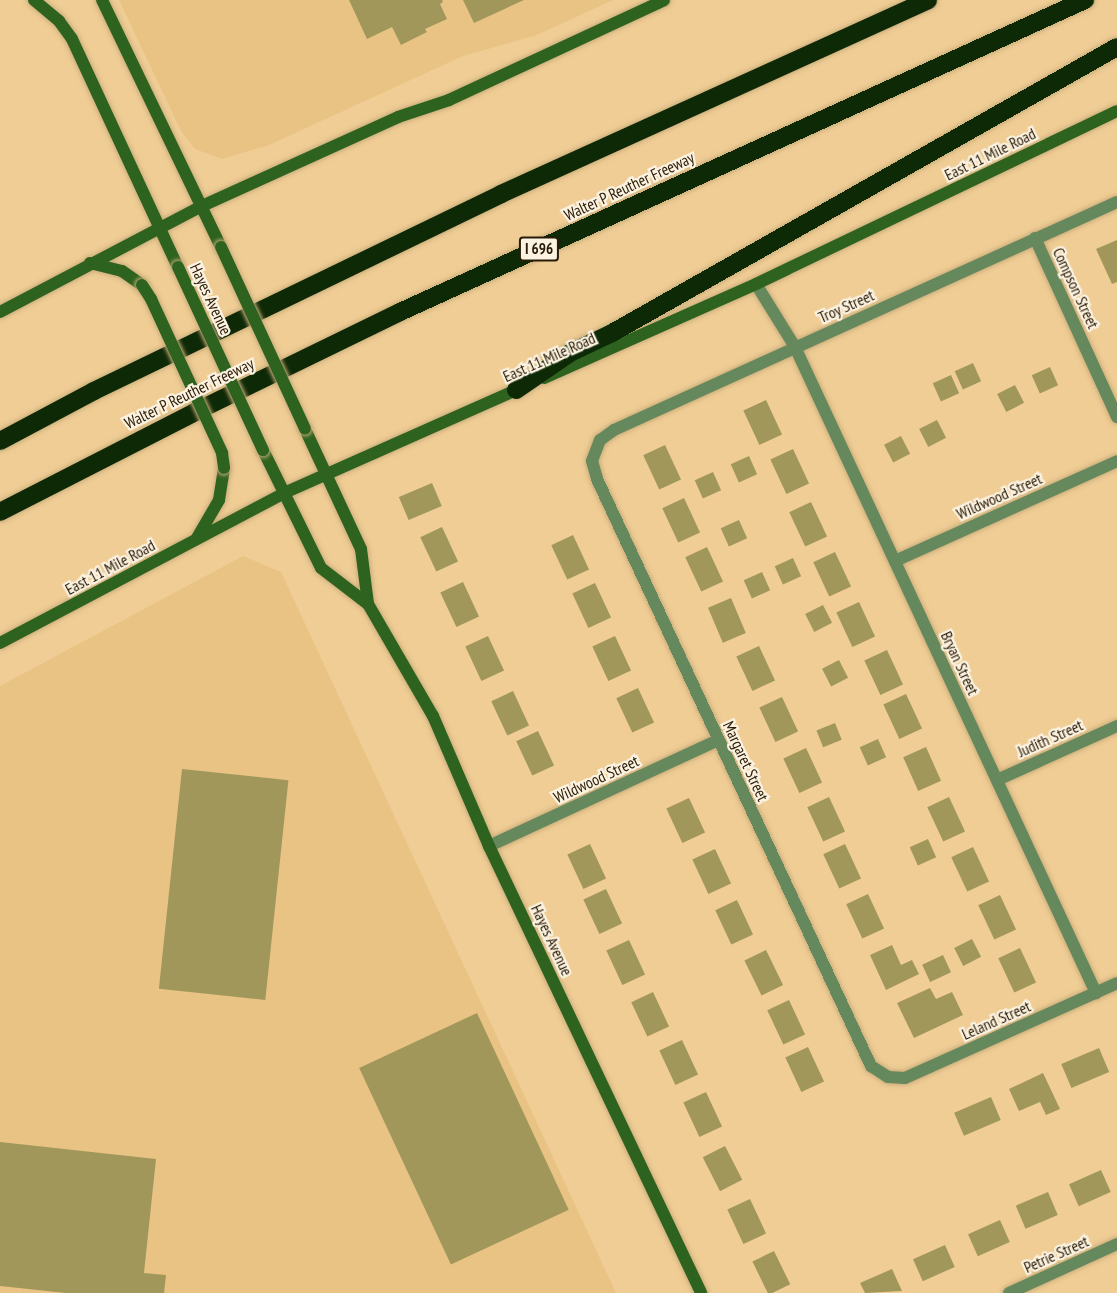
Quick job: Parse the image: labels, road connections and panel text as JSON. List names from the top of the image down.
{
  "streets": {
    "highway": ["Walter P Reuther Freeway", "I 696"],
    "main road": ["East 11 Mile Road", "Hayes Avenue"],
    "street": [
      "Compson Street",
      "Troy Street",
      "Wildwood Street",
      "Bryan Street",
      "Judith Street",
      "Margaret Street",
      "Leland Street",
      "Petrie Street"
    ]
  },
  "crossings": [
    ["East 11 Mile Road", "Hayes Avenue"],
    ["East 11 Mile Road", "Bryan Street"],
    ["Compson Street", "Troy Street"],
    ["Hayes Avenue", "Wildwood Street"],
    ["Troy Street", "Bryan Street"],
    ["Troy Street", "Margaret Street"],
    ["Wildwood Street", "Bryan Street"],
    ["Wildwood Street", "Margaret Street"],
    ["Bryan Street", "Judith Street"],
    ["Bryan Street", "Leland Street"],
    ["Margaret Street", "Leland Street"]
  ]
}
